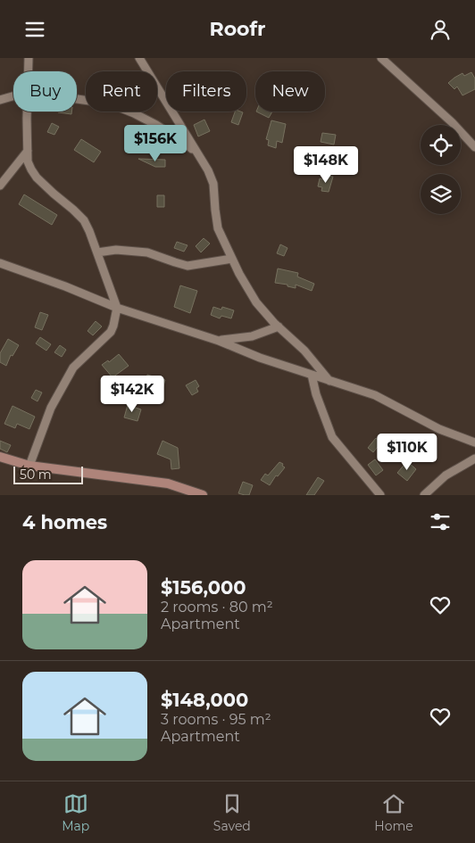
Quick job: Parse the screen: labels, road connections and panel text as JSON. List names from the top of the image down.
{
  "scale_bar": "50 m",
  "page": {
    "header": "Roofr",
    "chip": [
      "Buy",
      "Rent",
      "Filters",
      "New"
    ],
    "price": [
      "$156K",
      "$148K",
      "$142K",
      "$110K"
    ],
    "scale": "50 m",
    "heading": "4 homes",
    "list": [
      {
        "name": "$156,000",
        "note": "2 rooms · 80 m² · Apartment"
      },
      {
        "name": "$148,000",
        "note": "3 rooms · 95 m² · Apartment"
      }
    ],
    "tabs": ["Map", "Saved", "Home"]
  }
}
